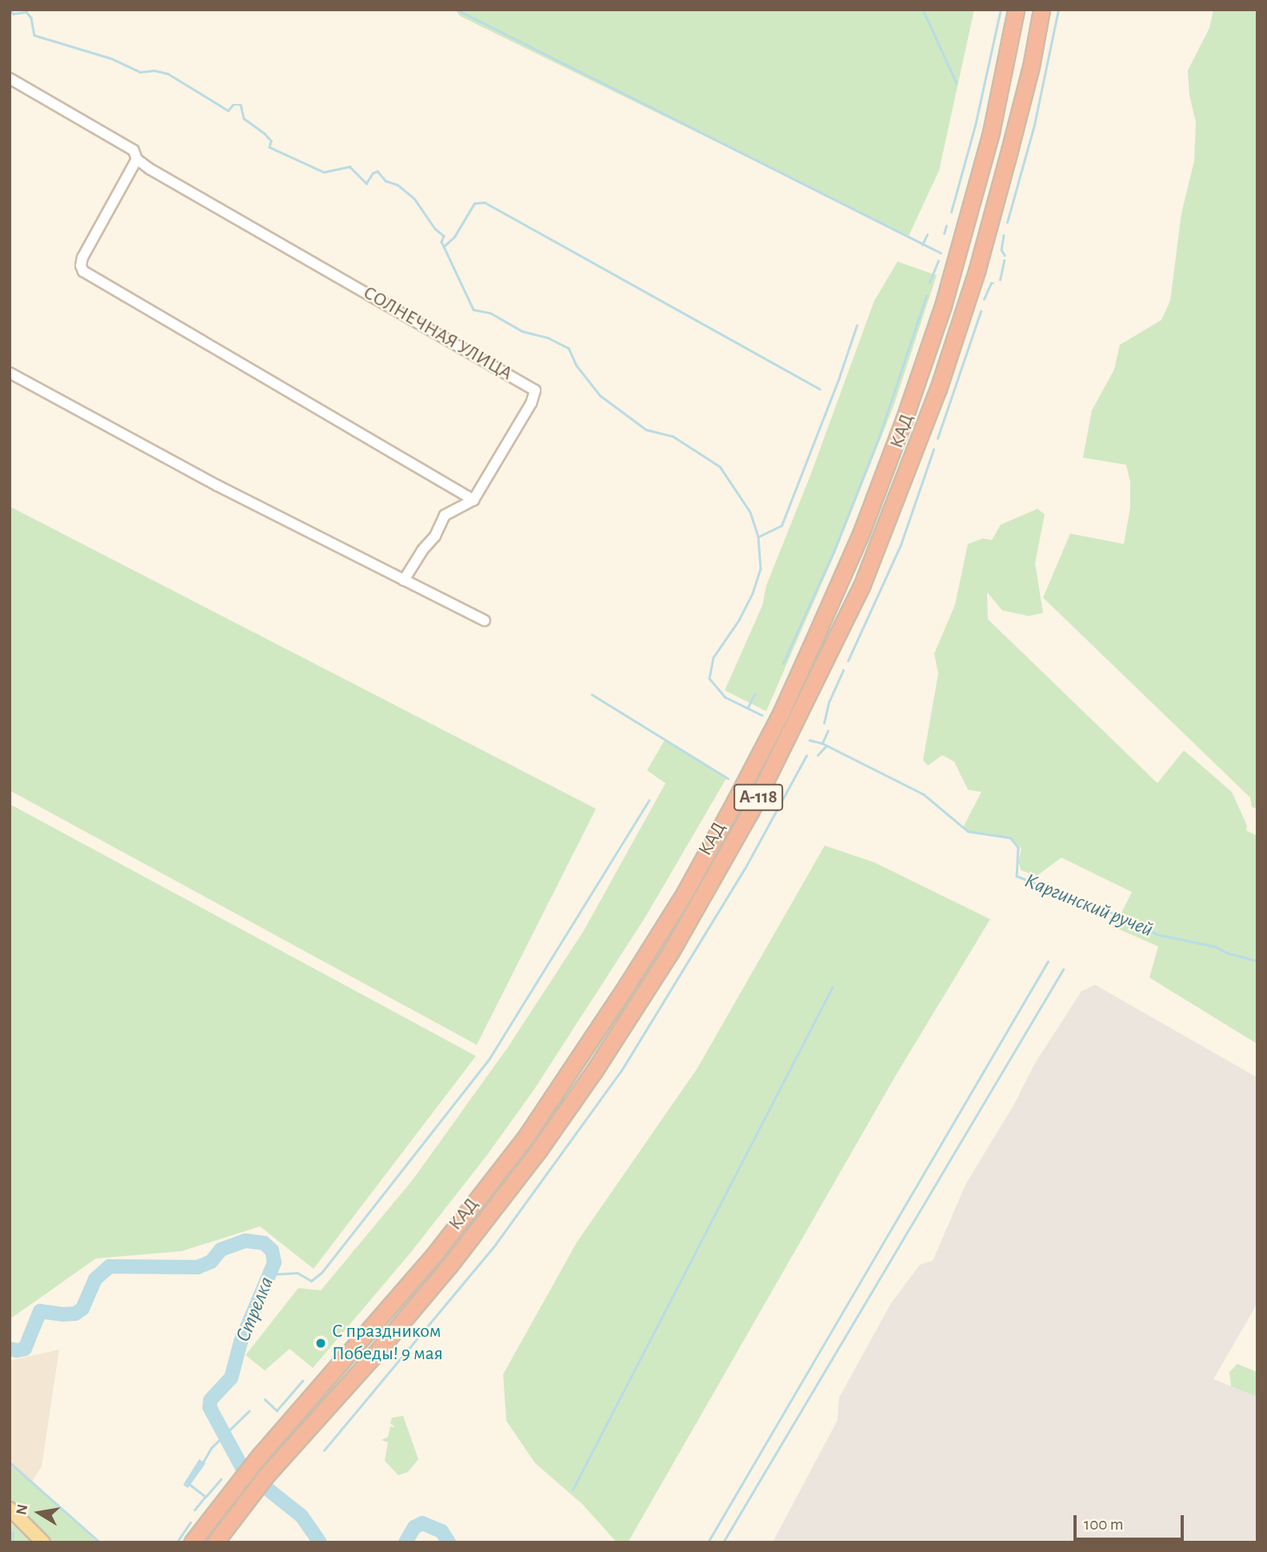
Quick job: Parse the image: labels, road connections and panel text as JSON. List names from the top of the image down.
{
  "streets": {
    "highway": ["КАД", "А-118"],
    "street": ["СОЛНЕЧНАЯ УЛИЦА"]
  },
  "water": ["Каргинский ручей", "Стрелка"],
  "places": ["С праздником Победы! 9 мая"],
  "scale_bar": "100 m",
  "north": "left"
}
